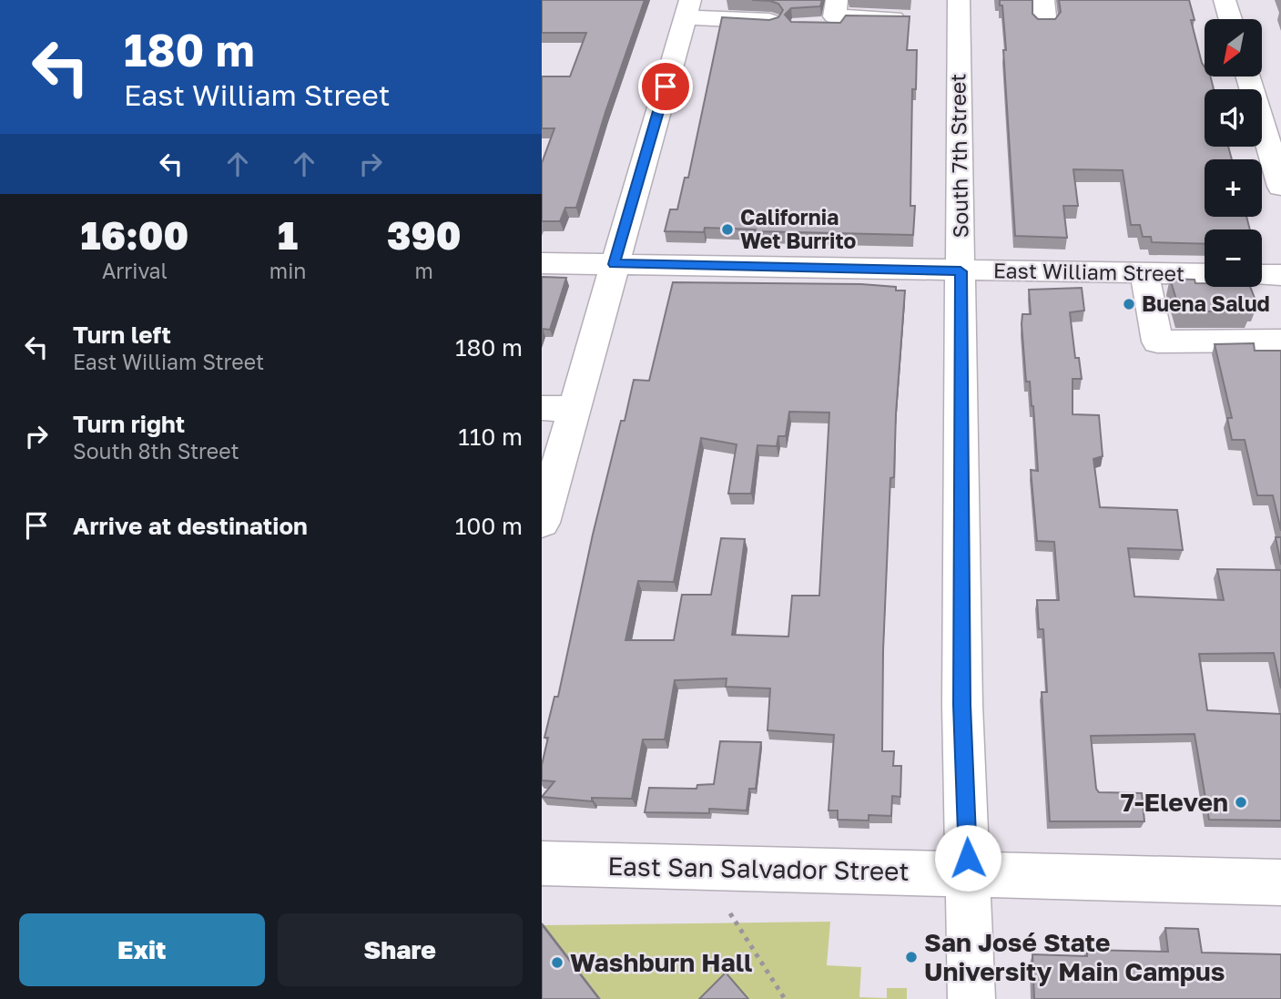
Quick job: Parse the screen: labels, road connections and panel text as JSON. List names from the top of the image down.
{
  "streets": {
    "street": ["South 7th Street", "East William Street", "East San Salvador Street"]
  },
  "crossings": [
    ["South 7th Street", "East William Street"],
    ["South 7th Street", "East San Salvador Street"]
  ],
  "places": [
    "California Wet Burrito",
    "Buena Salud",
    "7-Eleven",
    "San José State University Main Campus",
    "Washburn Hall"
  ],
  "north": "bottom left",
  "page": {
    "turn": ["180 m", "East William Street"],
    "map_buttons": ["+", "−"],
    "eta": [
      "16:00",
      "Arrival",
      "1",
      "min",
      "390",
      "m"
    ],
    "list": [
      {
        "name": "Turn left",
        "note": "East William Street",
        "value": "180 m"
      },
      {
        "name": "Turn right",
        "note": "South 8th Street",
        "value": "110 m"
      },
      {
        "name": "Arrive at destination",
        "value": "100 m"
      }
    ],
    "buttons": ["Exit", "Share"]
  }
}
